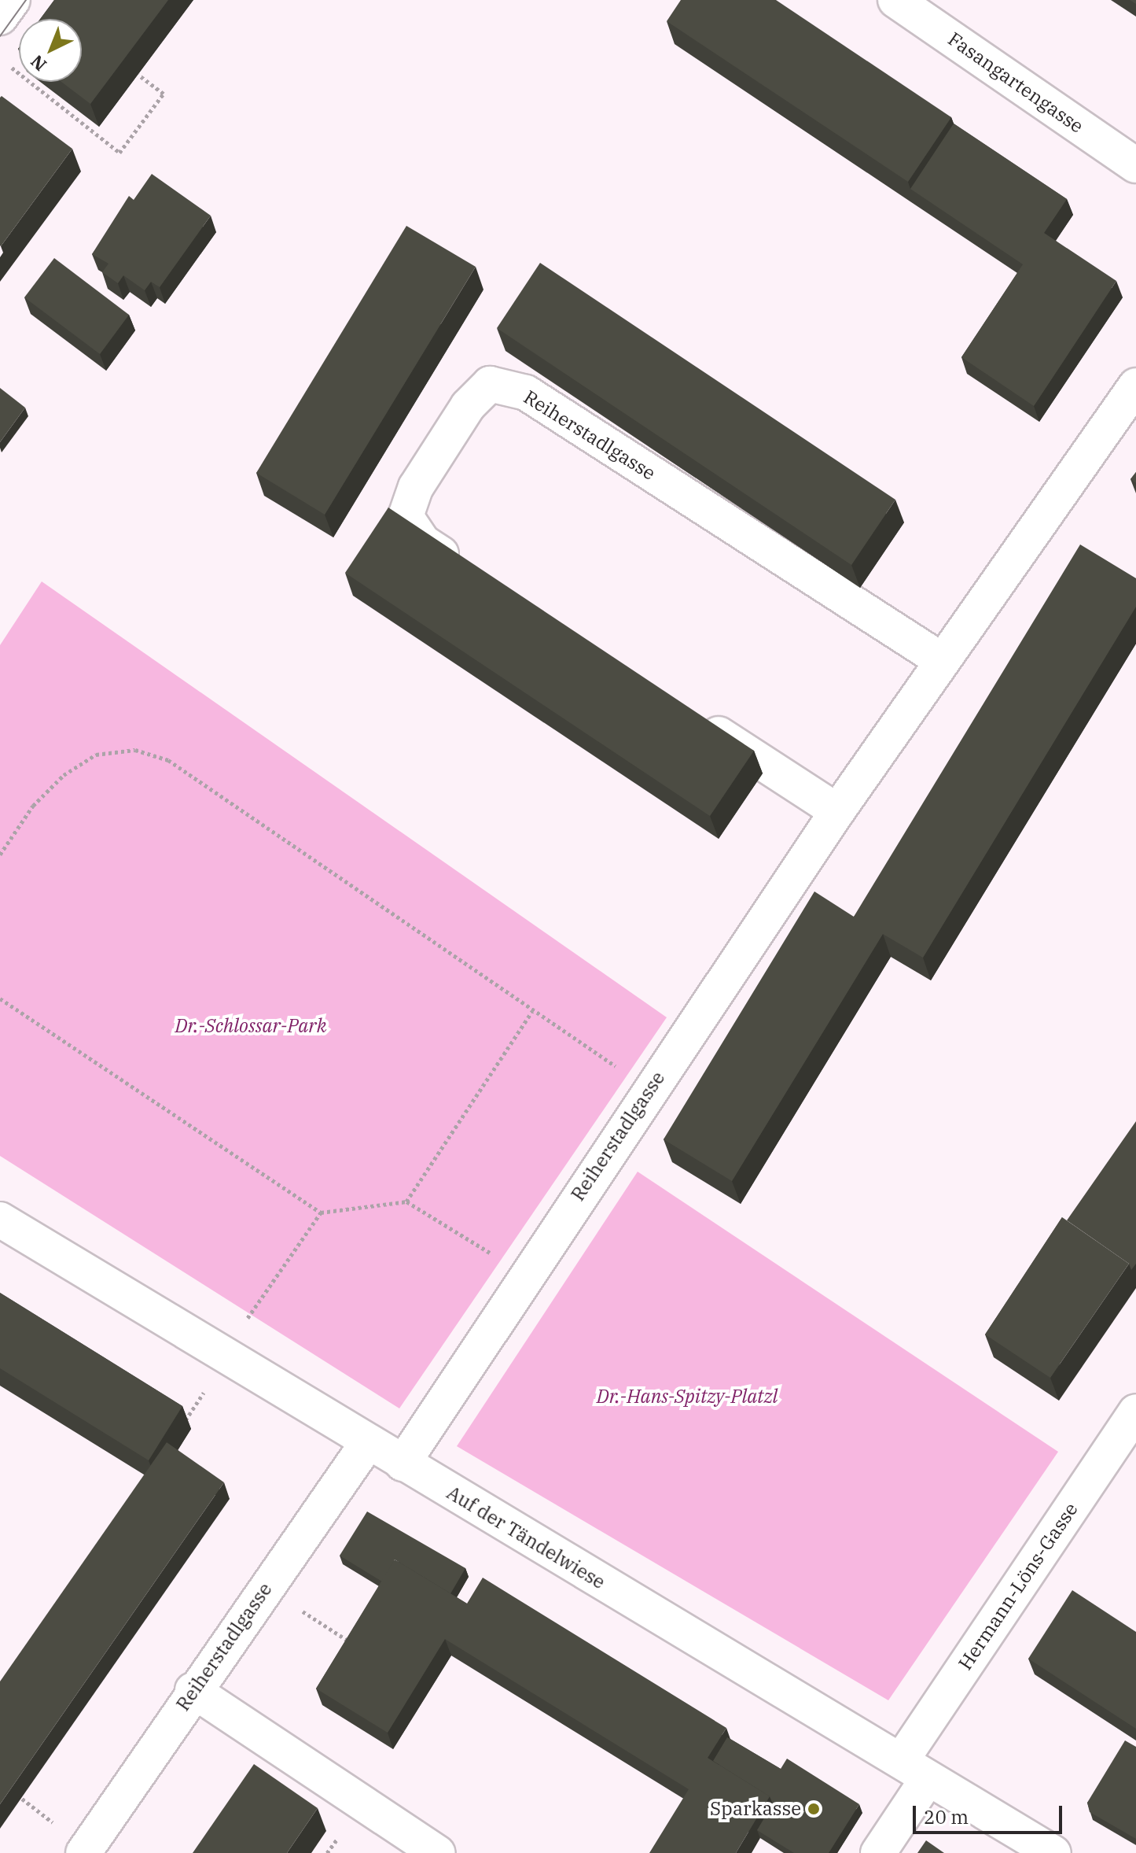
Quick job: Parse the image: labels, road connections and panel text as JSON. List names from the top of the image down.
{
  "streets": {
    "street": [
      "Fasangartengasse",
      "Reiherstadlgasse",
      "Auf der Tändelwiese",
      "Hermann-Löns-Gasse"
    ]
  },
  "crossings": [
    ["Reiherstadlgasse", "Auf der Tändelwiese"],
    ["Auf der Tändelwiese", "Hermann-Löns-Gasse"]
  ],
  "parks": ["Dr.-Schlossar-Park", "Dr.-Hans-Spitzy-Platzl"],
  "places": ["Sparkasse"],
  "scale_bar": "20 m",
  "north": "bottom left"
}
